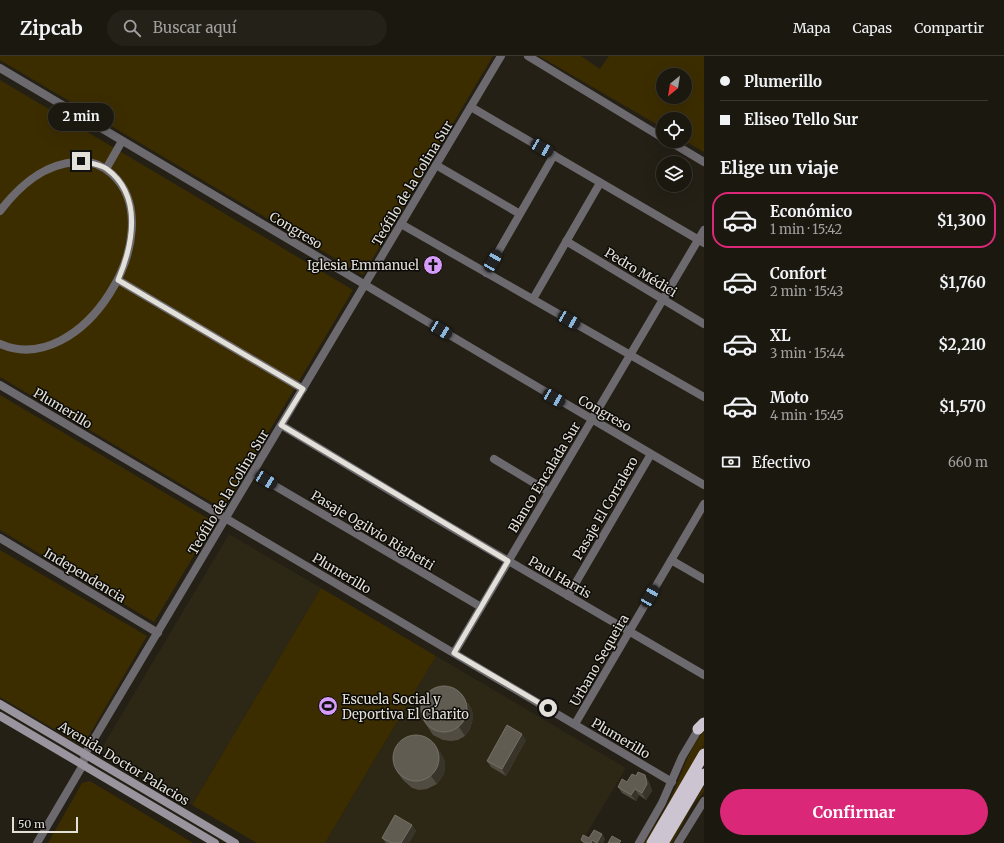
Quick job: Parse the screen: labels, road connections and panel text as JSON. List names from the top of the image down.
{
  "streets": {
    "main road": ["Avenida Doctor Palacios"],
    "street": [
      "Teófilo de la Colina Sur",
      "Congreso",
      "Pedro Médici",
      "Plumerillo",
      "Blanco Encalada Sur",
      "Pasaje El Corralero",
      "Pasaje Ogilvio Righetti",
      "Independencia",
      "Paul Harris",
      "Urbano Sequeira"
    ]
  },
  "crossings": [
    ["Teófilo de la Colina Sur", "Congreso"],
    ["Teófilo de la Colina Sur", "Plumerillo"],
    ["Teófilo de la Colina Sur", "Pasaje Ogilvio Righetti"],
    ["Teófilo de la Colina Sur", "Independencia"],
    ["Teófilo de la Colina Sur", "Paul Harris"],
    ["Teófilo de la Colina Sur", "Avenida Doctor Palacios"],
    ["Congreso", "Blanco Encalada Sur"],
    ["Congreso", "Pasaje El Corralero"],
    ["Pedro Médici", "Blanco Encalada Sur"],
    ["Plumerillo", "Blanco Encalada Sur"],
    ["Plumerillo", "Urbano Sequeira"],
    ["Blanco Encalada Sur", "Pasaje Ogilvio Righetti"],
    ["Blanco Encalada Sur", "Paul Harris"],
    ["Pasaje El Corralero", "Paul Harris"],
    ["Paul Harris", "Urbano Sequeira"]
  ],
  "places": {
    "church": ["Iglesia Emmanuel"],
    "sports": ["Escuela Social y Deportiva El Charito"]
  },
  "scale_bar": "50 m",
  "north": "bottom left",
  "page": {
    "header": "Zipcab",
    "search": "Buscar aquí",
    "nav": ["Mapa", "Capas", "Compartir"],
    "banner": ["Plumerillo", "Eliseo Tello Sur"],
    "bubble": "2 min",
    "heading": "Elige un viaje",
    "list": [
      {
        "name": "Económico",
        "note": "1 min · 15:42",
        "value": "$1,300"
      },
      {
        "name": "Confort",
        "note": "2 min · 15:43",
        "value": "$1,760"
      },
      {
        "name": "XL",
        "note": "3 min · 15:44",
        "value": "$2,210"
      },
      {
        "name": "Moto",
        "note": "4 min · 15:45",
        "value": "$1,570"
      }
    ],
    "pay": ["Efectivo", "660 m"],
    "buttons": "Confirmar",
    "scale": "50 m"
  }
}
